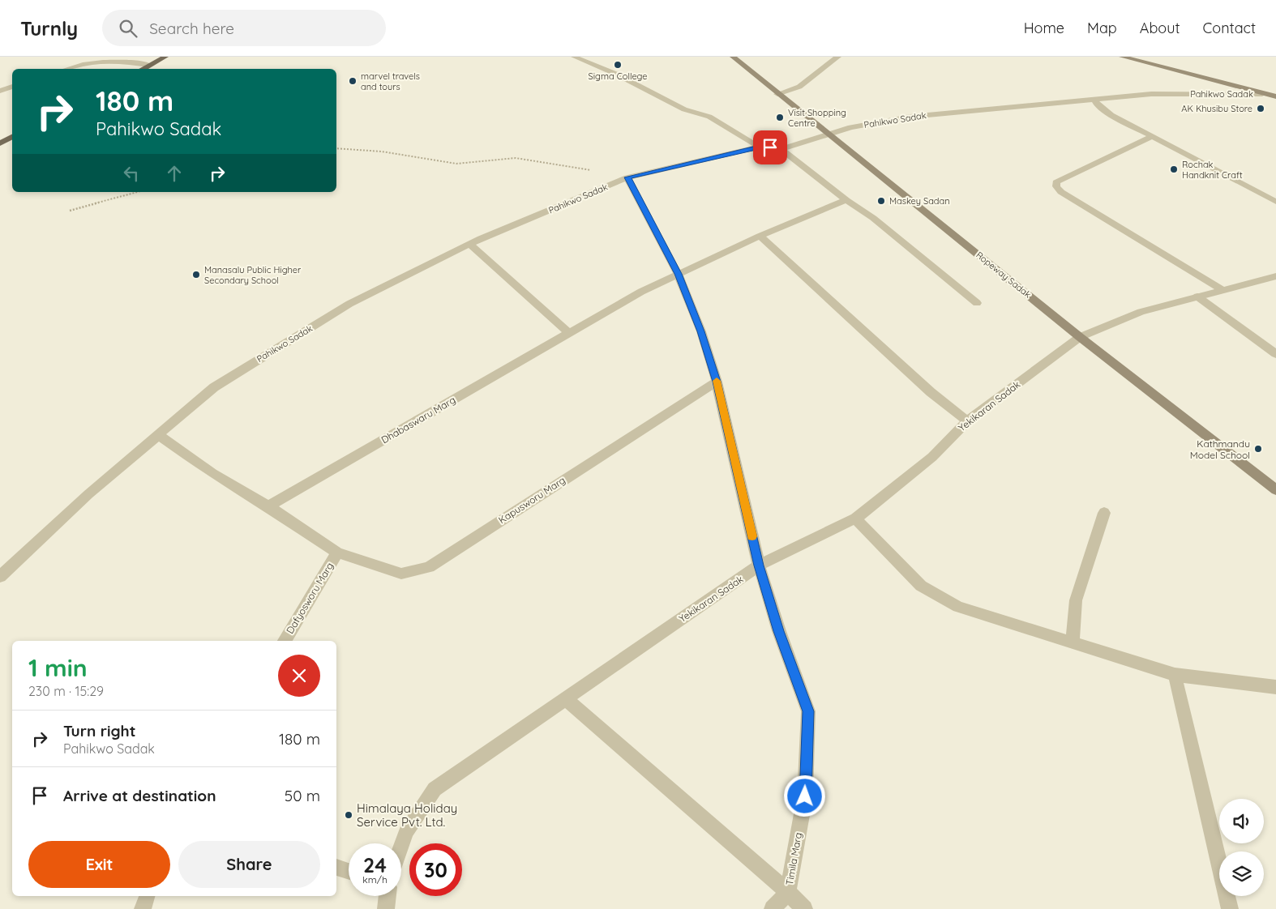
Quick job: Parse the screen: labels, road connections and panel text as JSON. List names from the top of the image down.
{
  "streets": {
    "main road": ["Ropeway Sadak"],
    "street": [
      "Pahikwo Sadak",
      "Yekikaran Sadak",
      "Dhabaswaru Marg",
      "Kapusworu Marg",
      "Dafyosworu Marg",
      "Timila Marg"
    ]
  },
  "crossings": [
    ["Pahikwo Sadak", "Ropeway Sadak"],
    ["Pahikwo Sadak", "Timila Marg"],
    ["Ropeway Sadak", "Yekikaran Sadak"],
    ["Yekikaran Sadak", "Timila Marg"],
    ["Dhabaswaru Marg", "Timila Marg"],
    ["Kapusworu Marg", "Dafyosworu Marg"],
    ["Kapusworu Marg", "Timila Marg"]
  ],
  "places": [
    "Sigma College",
    "marvel travels and tours",
    "AK Khusibu Store",
    "Visit Shopping Centre",
    "Rochak Handknit Craft",
    "Maskey Sadan",
    "Manasalu Public Higher Secondary School",
    "Kathmandu Model School",
    "Himalaya Holiday Service Pvt. Ltd."
  ],
  "page": {
    "header": "Turnly",
    "search": "Search here",
    "nav": [
      "Home",
      "Map",
      "About",
      "Contact"
    ],
    "turn": ["180 m", "Pahikwo Sadak"],
    "heading": ["1 min", "230 m · 15:29"],
    "list": [
      {
        "name": "Turn right",
        "note": "Pahikwo Sadak",
        "value": "180 m"
      },
      {
        "name": "Arrive at destination",
        "value": "50 m"
      }
    ],
    "buttons": ["Exit", "Share"],
    "speed": "24 km/h",
    "limit": "30"
  }
}
